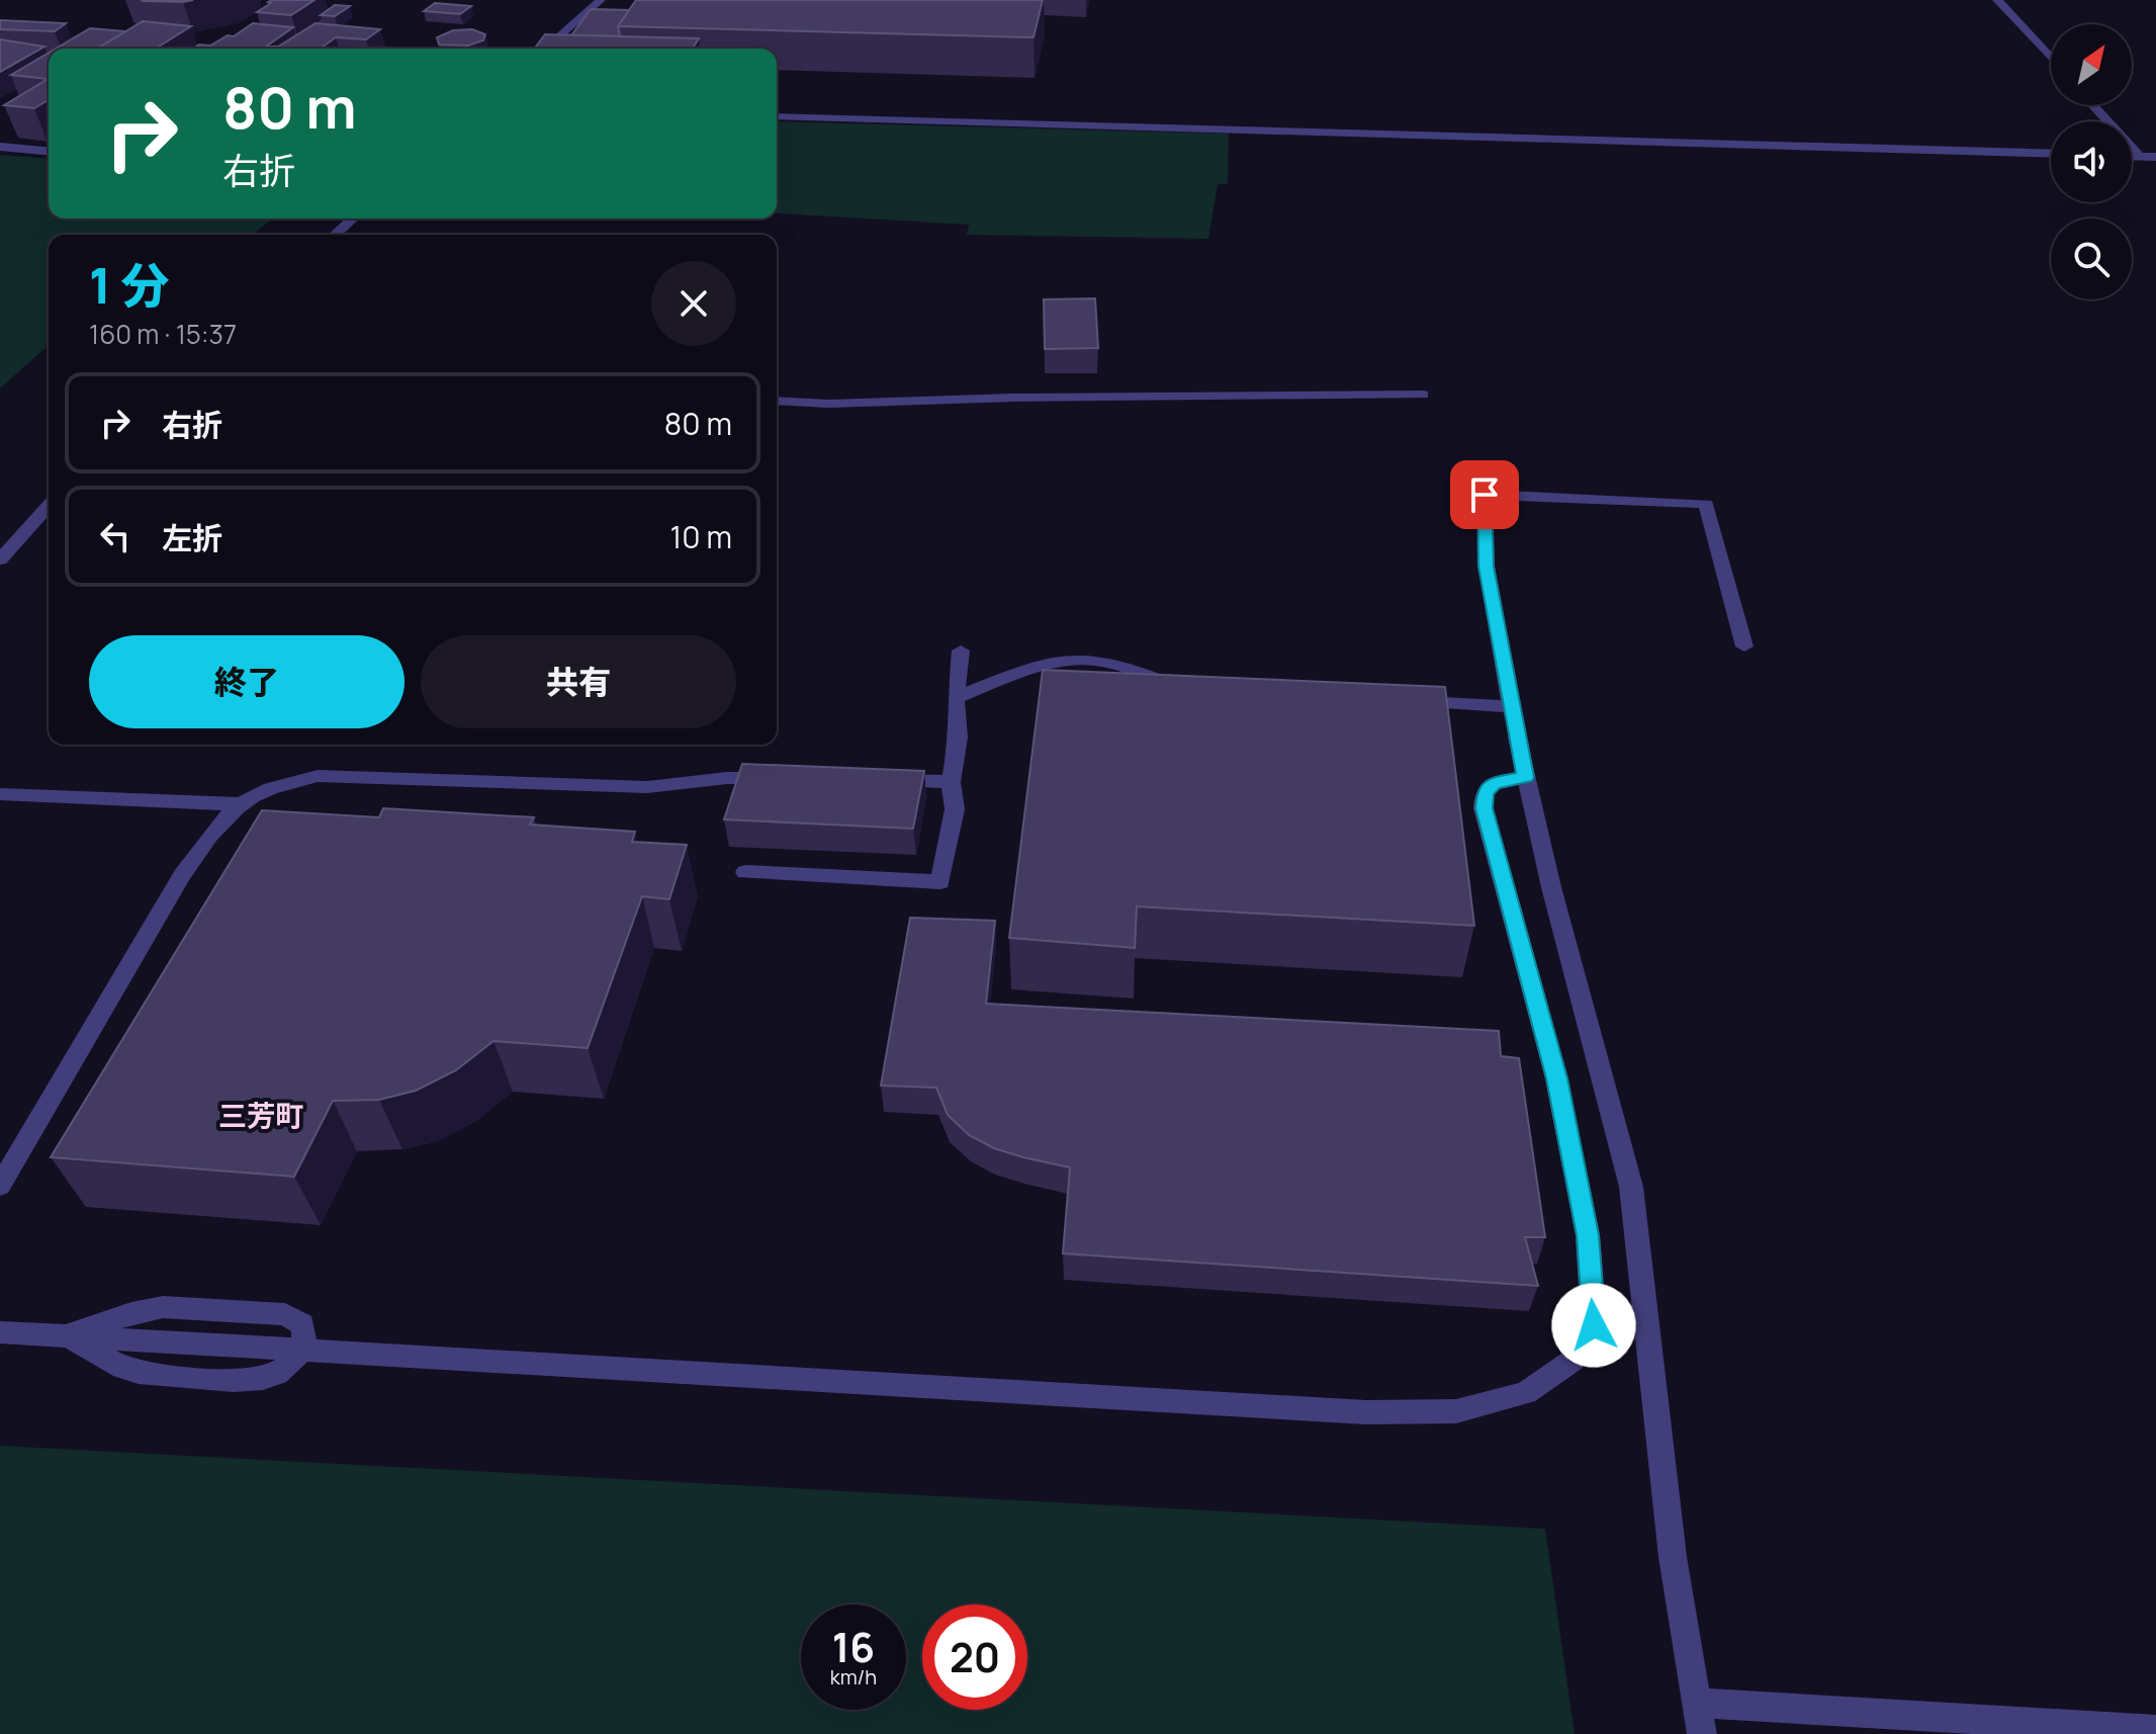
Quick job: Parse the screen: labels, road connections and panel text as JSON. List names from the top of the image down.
{
  "districts": ["三芳町"],
  "north": "top right",
  "page": {
    "turn": ["80 m", "右折"],
    "heading": ["1 分", "160 m · 15:37"],
    "list": [
      {
        "name": "右折",
        "value": "80 m"
      },
      {
        "name": "左折",
        "value": "10 m"
      }
    ],
    "buttons": ["終了", "共有"],
    "speed": "16 km/h",
    "limit": "20"
  }
}
